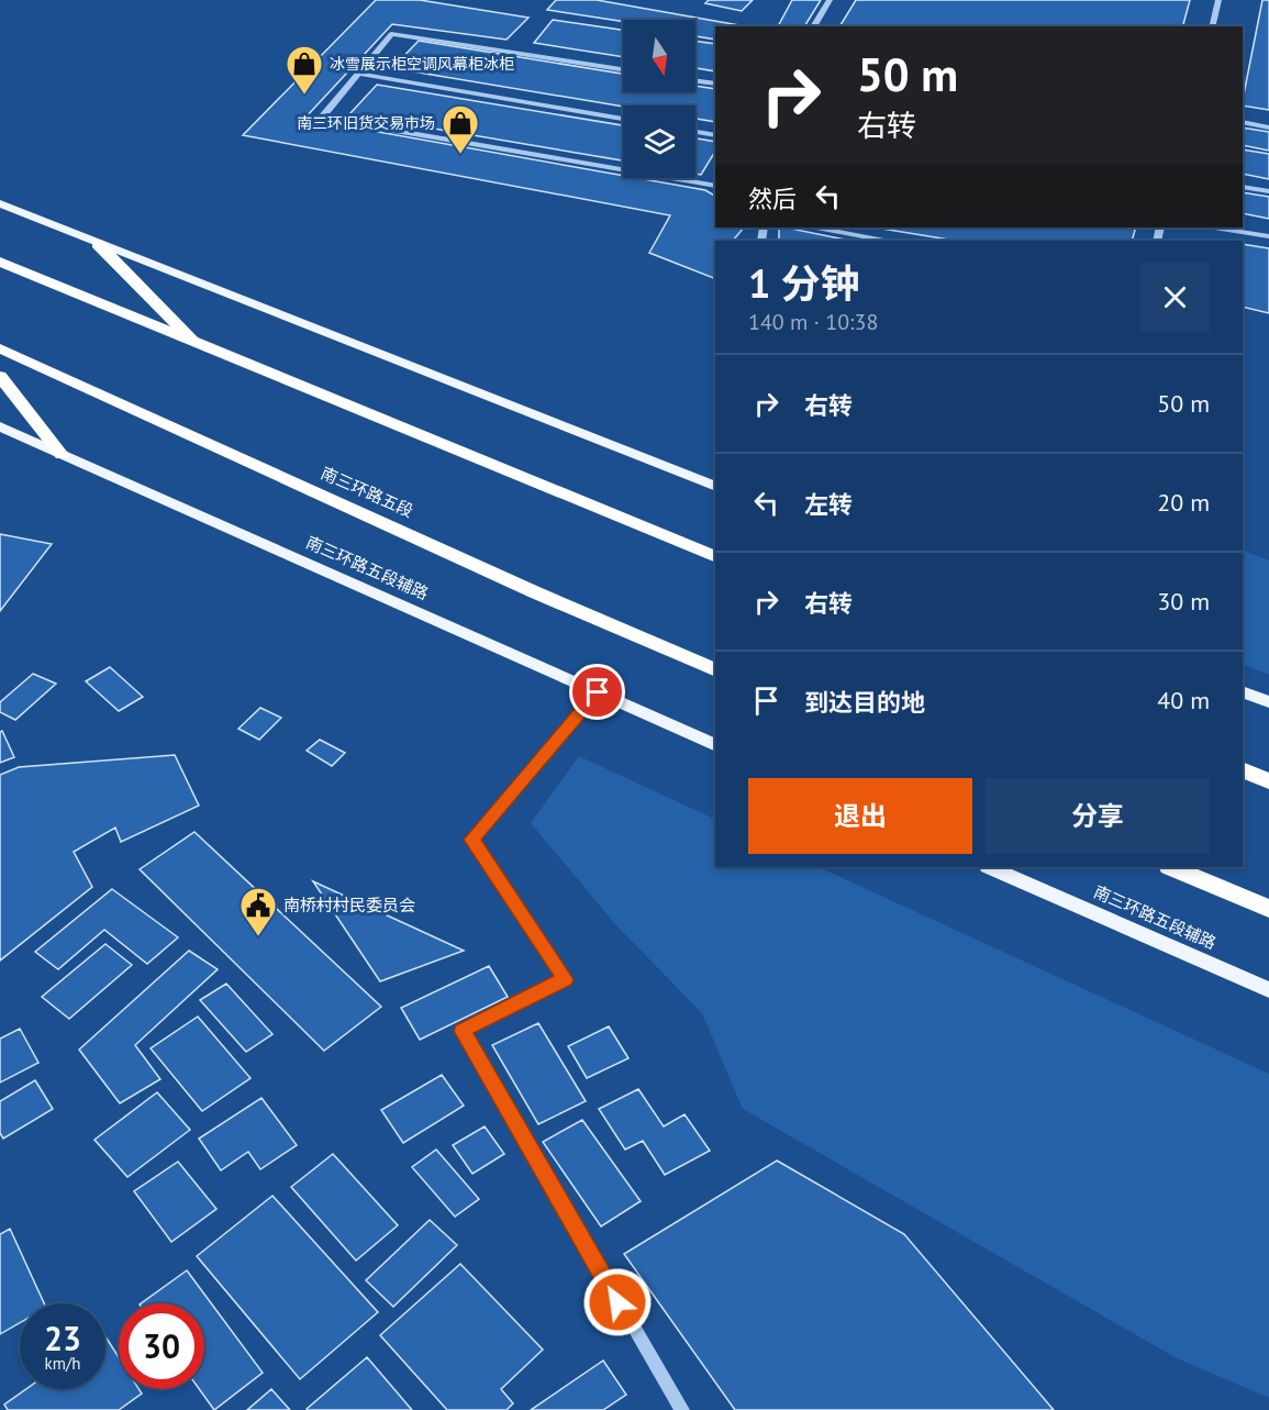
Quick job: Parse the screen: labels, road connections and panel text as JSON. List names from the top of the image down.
{
  "streets": {
    "highway": ["南三环路五段"],
    "main road": ["南三环路五段辅路"]
  },
  "places": {
    "shop": ["冰雪展示柜空调风幕柜冰柜", "南三环旧货交易市场"],
    "public building": ["南桥村村民委员会"]
  },
  "north": "bottom",
  "page": {
    "turn": ["50 m", "右转"],
    "then": "然后",
    "heading": ["1 分钟", "140 m · 10:38"],
    "list": [
      {
        "name": "右转",
        "value": "50 m"
      },
      {
        "name": "左转",
        "value": "20 m"
      },
      {
        "name": "右转",
        "value": "30 m"
      },
      {
        "name": "到达目的地",
        "value": "40 m"
      }
    ],
    "buttons": ["退出", "分享"],
    "speed": "23 km/h",
    "limit": "30"
  }
}
